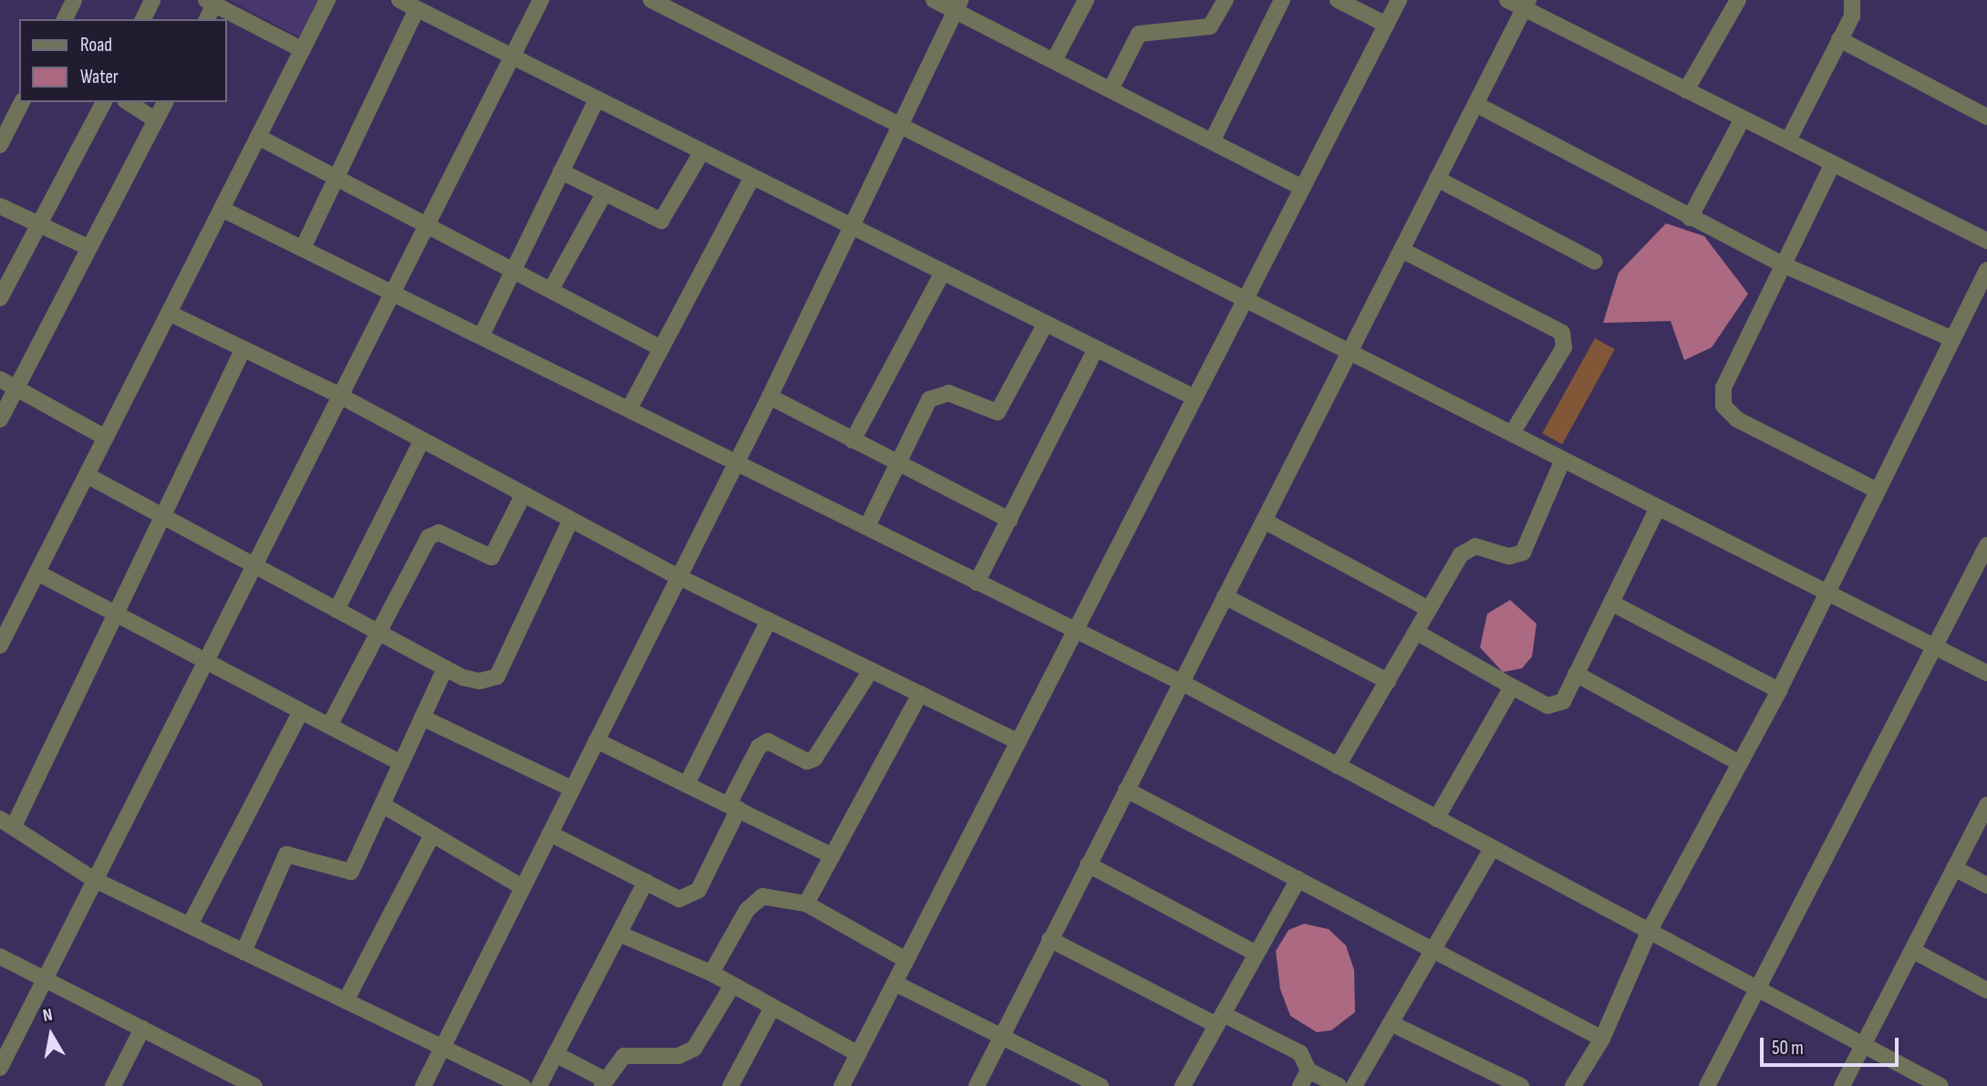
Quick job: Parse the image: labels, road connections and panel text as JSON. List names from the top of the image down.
{
  "legend": ["Road", "Water"],
  "scale_bar": "50 m",
  "north": "top"
}
